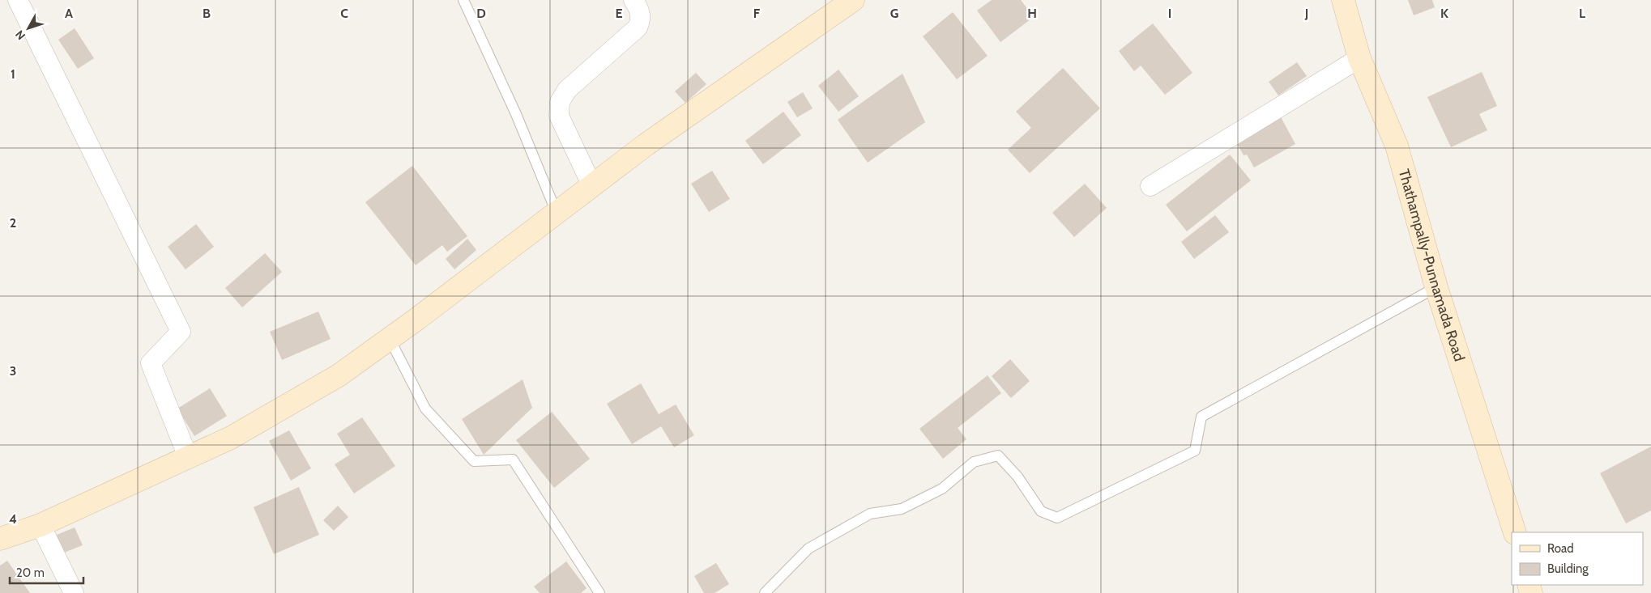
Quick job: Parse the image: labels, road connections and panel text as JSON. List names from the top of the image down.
{
  "streets": {
    "main road": ["Thathampally-Punnamada Road"]
  },
  "legend": ["Road", "Building"],
  "scale_bar": "20 m",
  "north": "bottom left",
  "grid": {
    "columns": [
      "A",
      "B",
      "C",
      "D",
      "E",
      "F",
      "G",
      "H",
      "I",
      "J",
      "K",
      "L"
    ],
    "rows": [
      "1",
      "2",
      "3",
      "4"
    ]
  }
}
